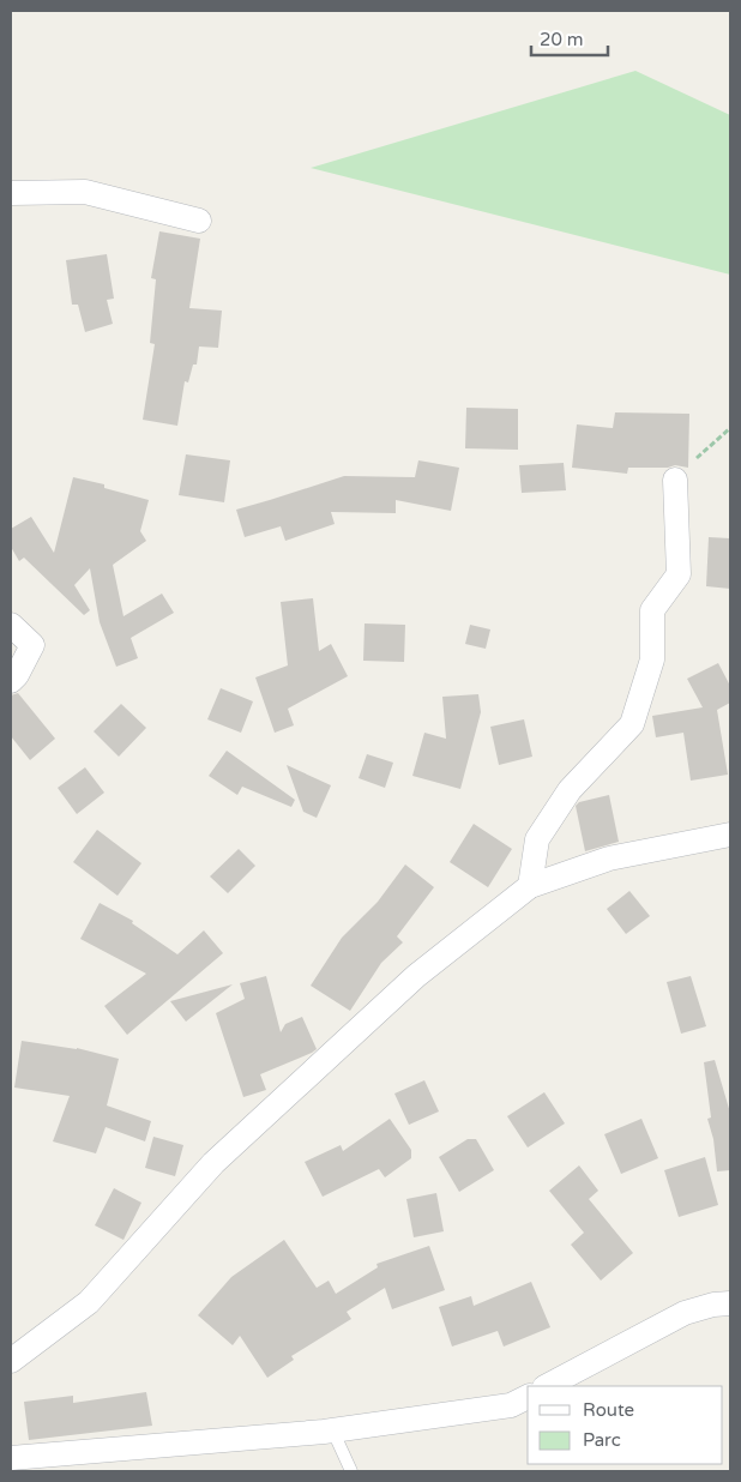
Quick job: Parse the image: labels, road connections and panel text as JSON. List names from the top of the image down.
{
  "legend": ["Route", "Parc"],
  "scale_bar": "20 m"
}
